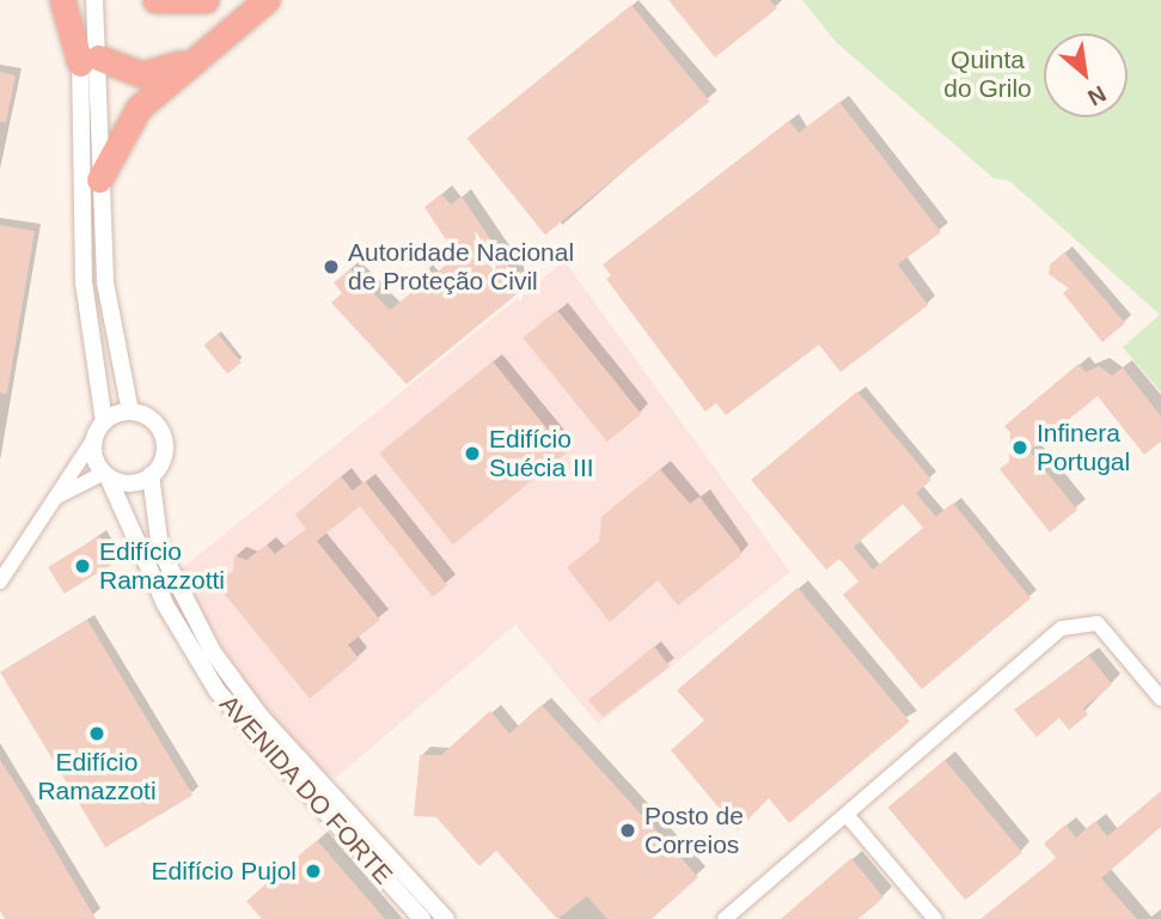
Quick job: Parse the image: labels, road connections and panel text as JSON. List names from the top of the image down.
{
  "streets": {
    "street": ["AVENIDA DO FORTE"]
  },
  "parks": ["Quinta do Grilo"],
  "places": [
    "Autoridade Nacional de Proteção Civil",
    "Infinera Portugal",
    "Edifício Suécia III",
    "Edifício Ramazzotti",
    "Edifício Ramazzoti",
    "Posto de Correios",
    "Edifício Pujol"
  ],
  "north": "bottom right"
}
